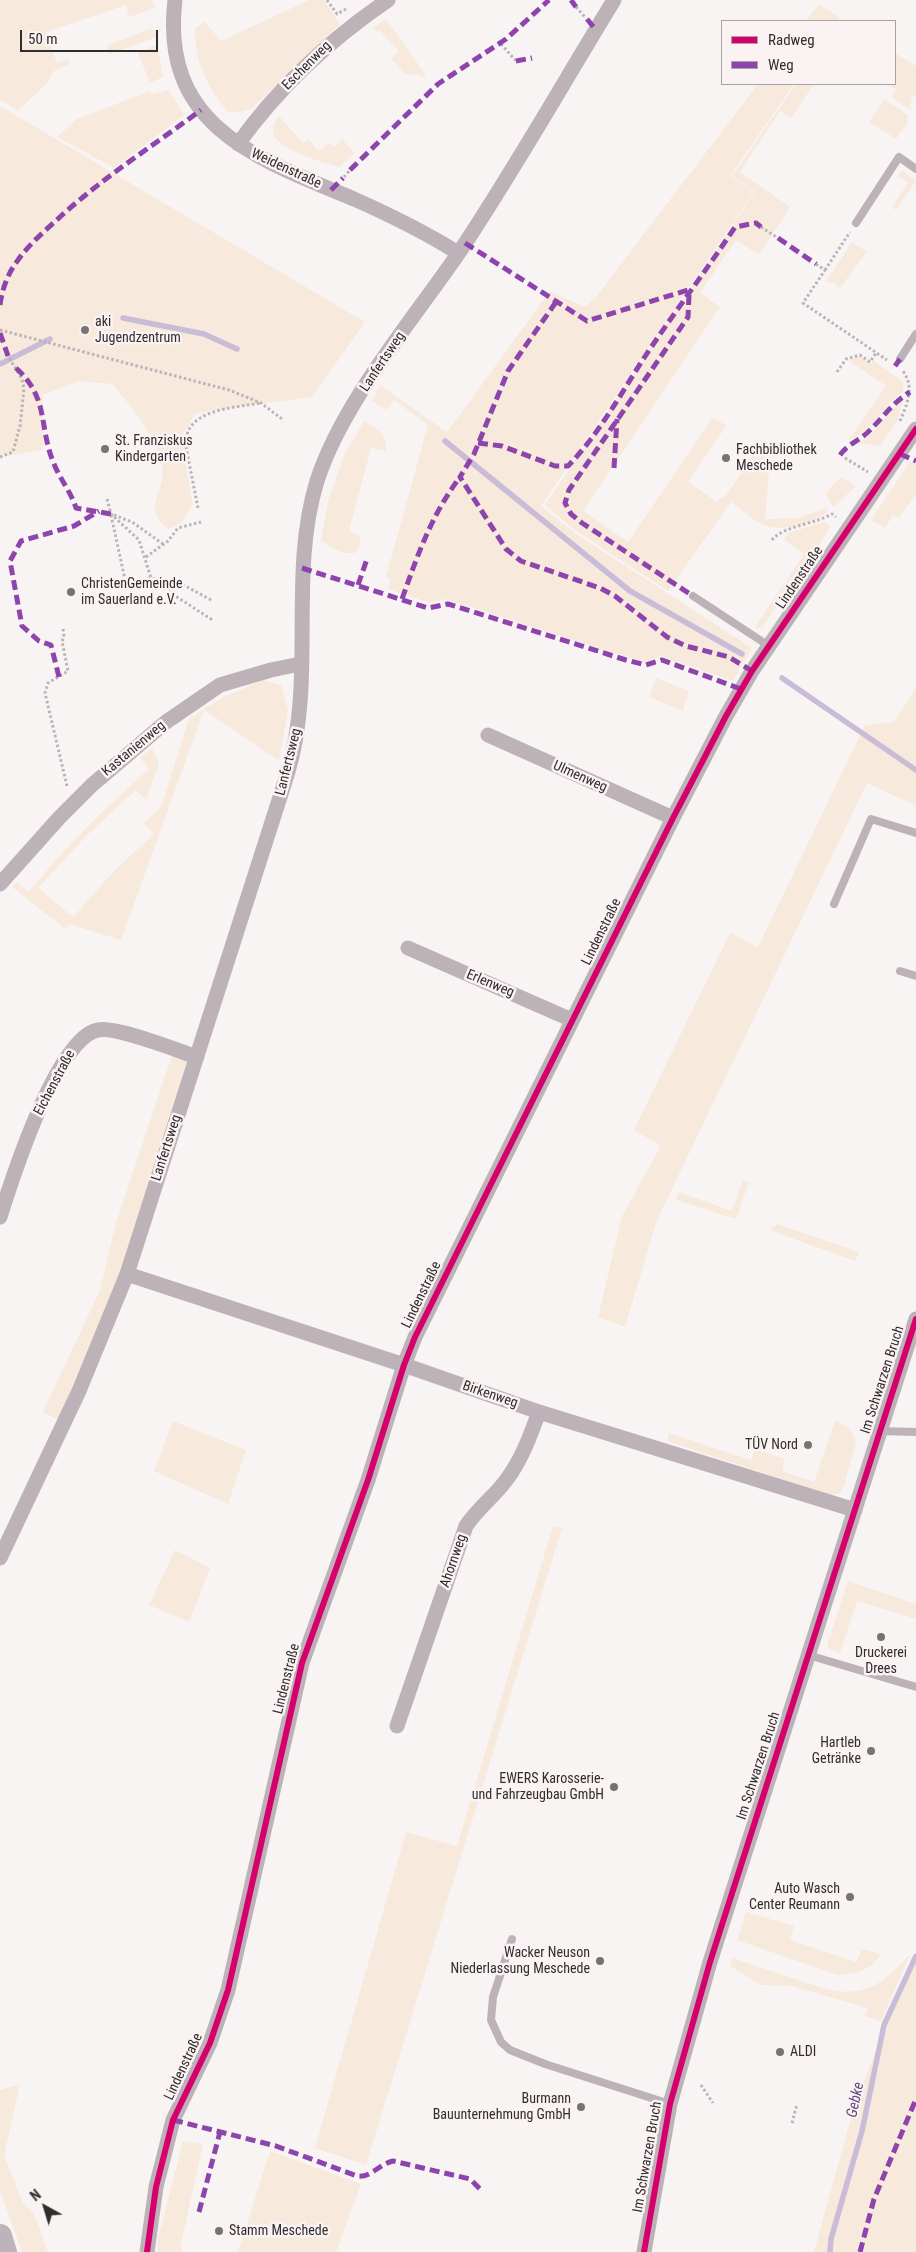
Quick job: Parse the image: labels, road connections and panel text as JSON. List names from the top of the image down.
{
  "streets": {
    "street": [
      "Eschenweg",
      "Weidenstraße",
      "Lanfertsweg",
      "Lindenstraße",
      "Kastanienweg",
      "Ulmenweg",
      "Erlenweg",
      "Eichenstraße",
      "Im Schwarzen Bruch",
      "Birkenweg",
      "Ahornweg"
    ]
  },
  "crossings": [
    ["Eschenweg", "Weidenstraße"],
    ["Weidenstraße", "Lanfertsweg"],
    ["Lanfertsweg", "Kastanienweg"],
    ["Lanfertsweg", "Eichenstraße"],
    ["Lanfertsweg", "Birkenweg"],
    ["Lindenstraße", "Ulmenweg"],
    ["Lindenstraße", "Erlenweg"],
    ["Lindenstraße", "Birkenweg"],
    ["Im Schwarzen Bruch", "Birkenweg"],
    ["Birkenweg", "Ahornweg"]
  ],
  "water": ["Gebke"],
  "places": [
    "aki Jugendzentrum",
    "St. Franziskus Kindergarten",
    "Fachbibliothek Meschede",
    "ChristenGemeinde im Sauerland e.V.",
    "TÜV Nord",
    "Druckerei Drees",
    "Hartleb Getränke",
    "EWERS Karosserie- und Fahrzeugbau GmbH",
    "Auto Wasch Center Reumann",
    "Wacker Neuson Niederlassung Meschede",
    "ALDI",
    "Burmann Bauunternehmung GmbH",
    "Stamm Meschede"
  ],
  "legend": ["Radweg", "Weg"],
  "scale_bar": "50 m",
  "north": "top left"
}
